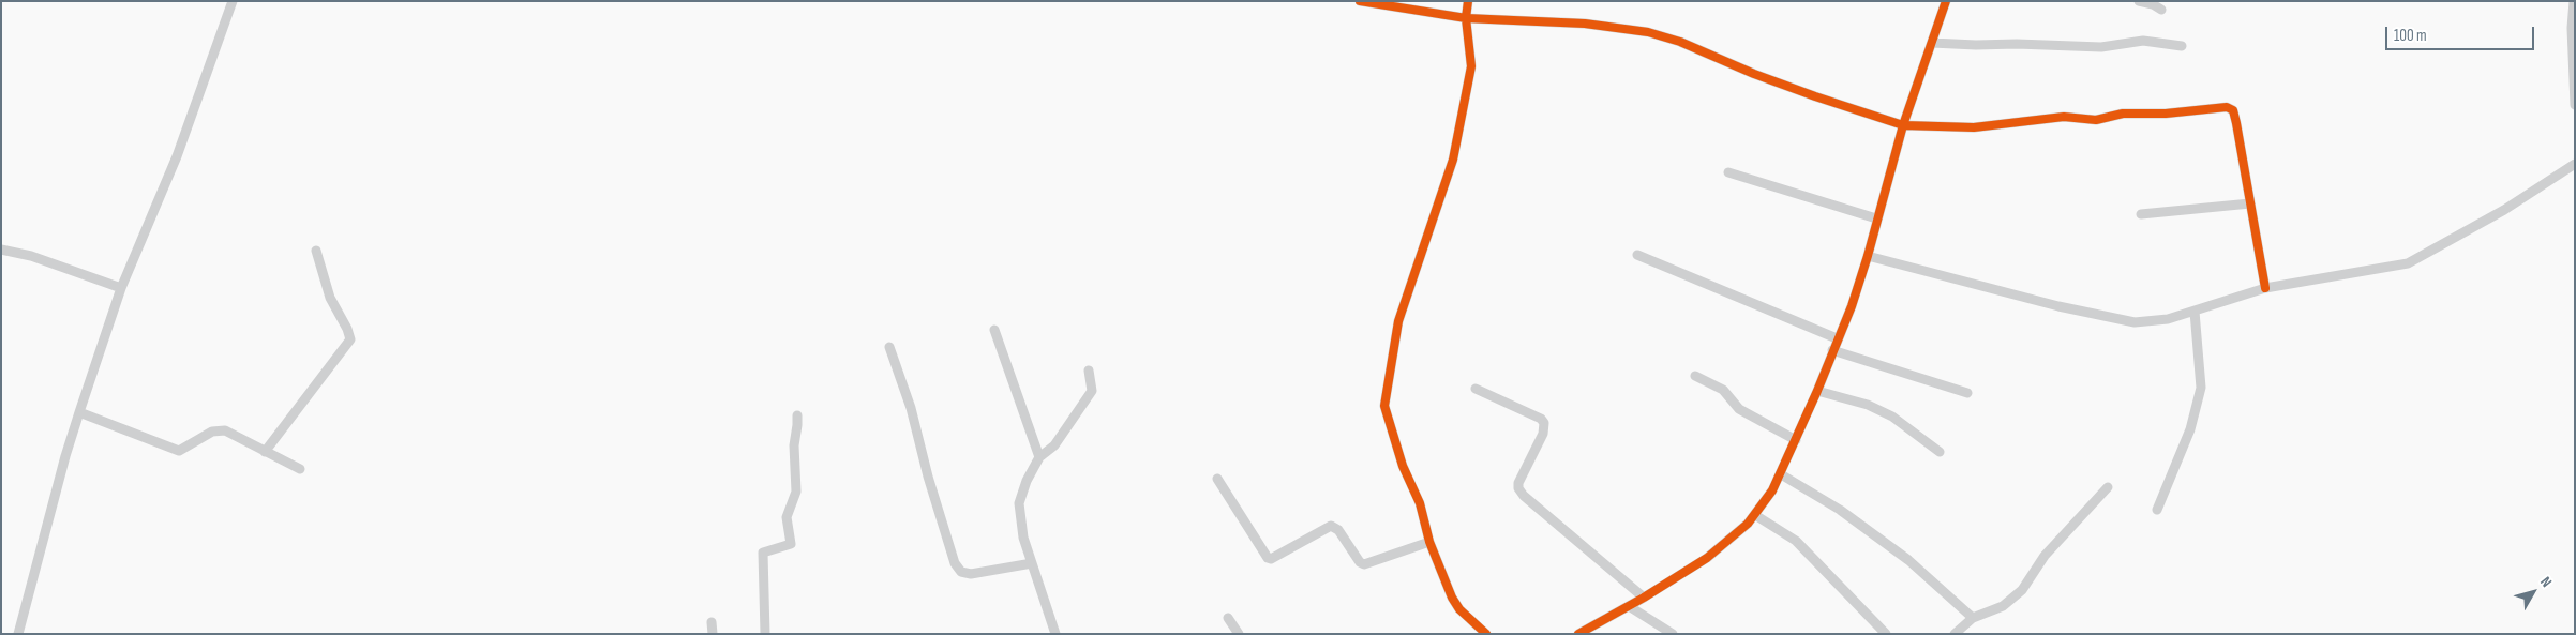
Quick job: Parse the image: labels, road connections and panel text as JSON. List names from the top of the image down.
{
  "scale_bar": "100 m",
  "north": "top right"
}
